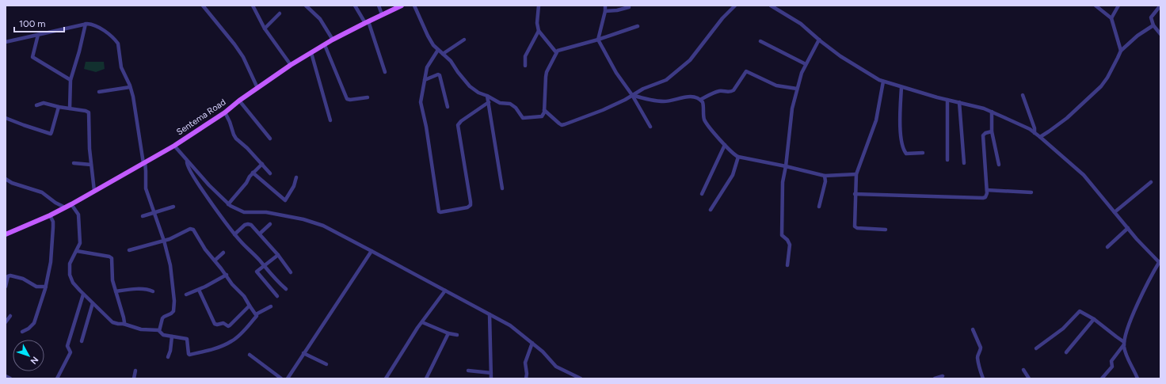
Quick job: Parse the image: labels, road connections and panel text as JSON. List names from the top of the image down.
{
  "streets": {
    "main road": ["Sentema Road"]
  },
  "scale_bar": "100 m",
  "north": "bottom right"
}
